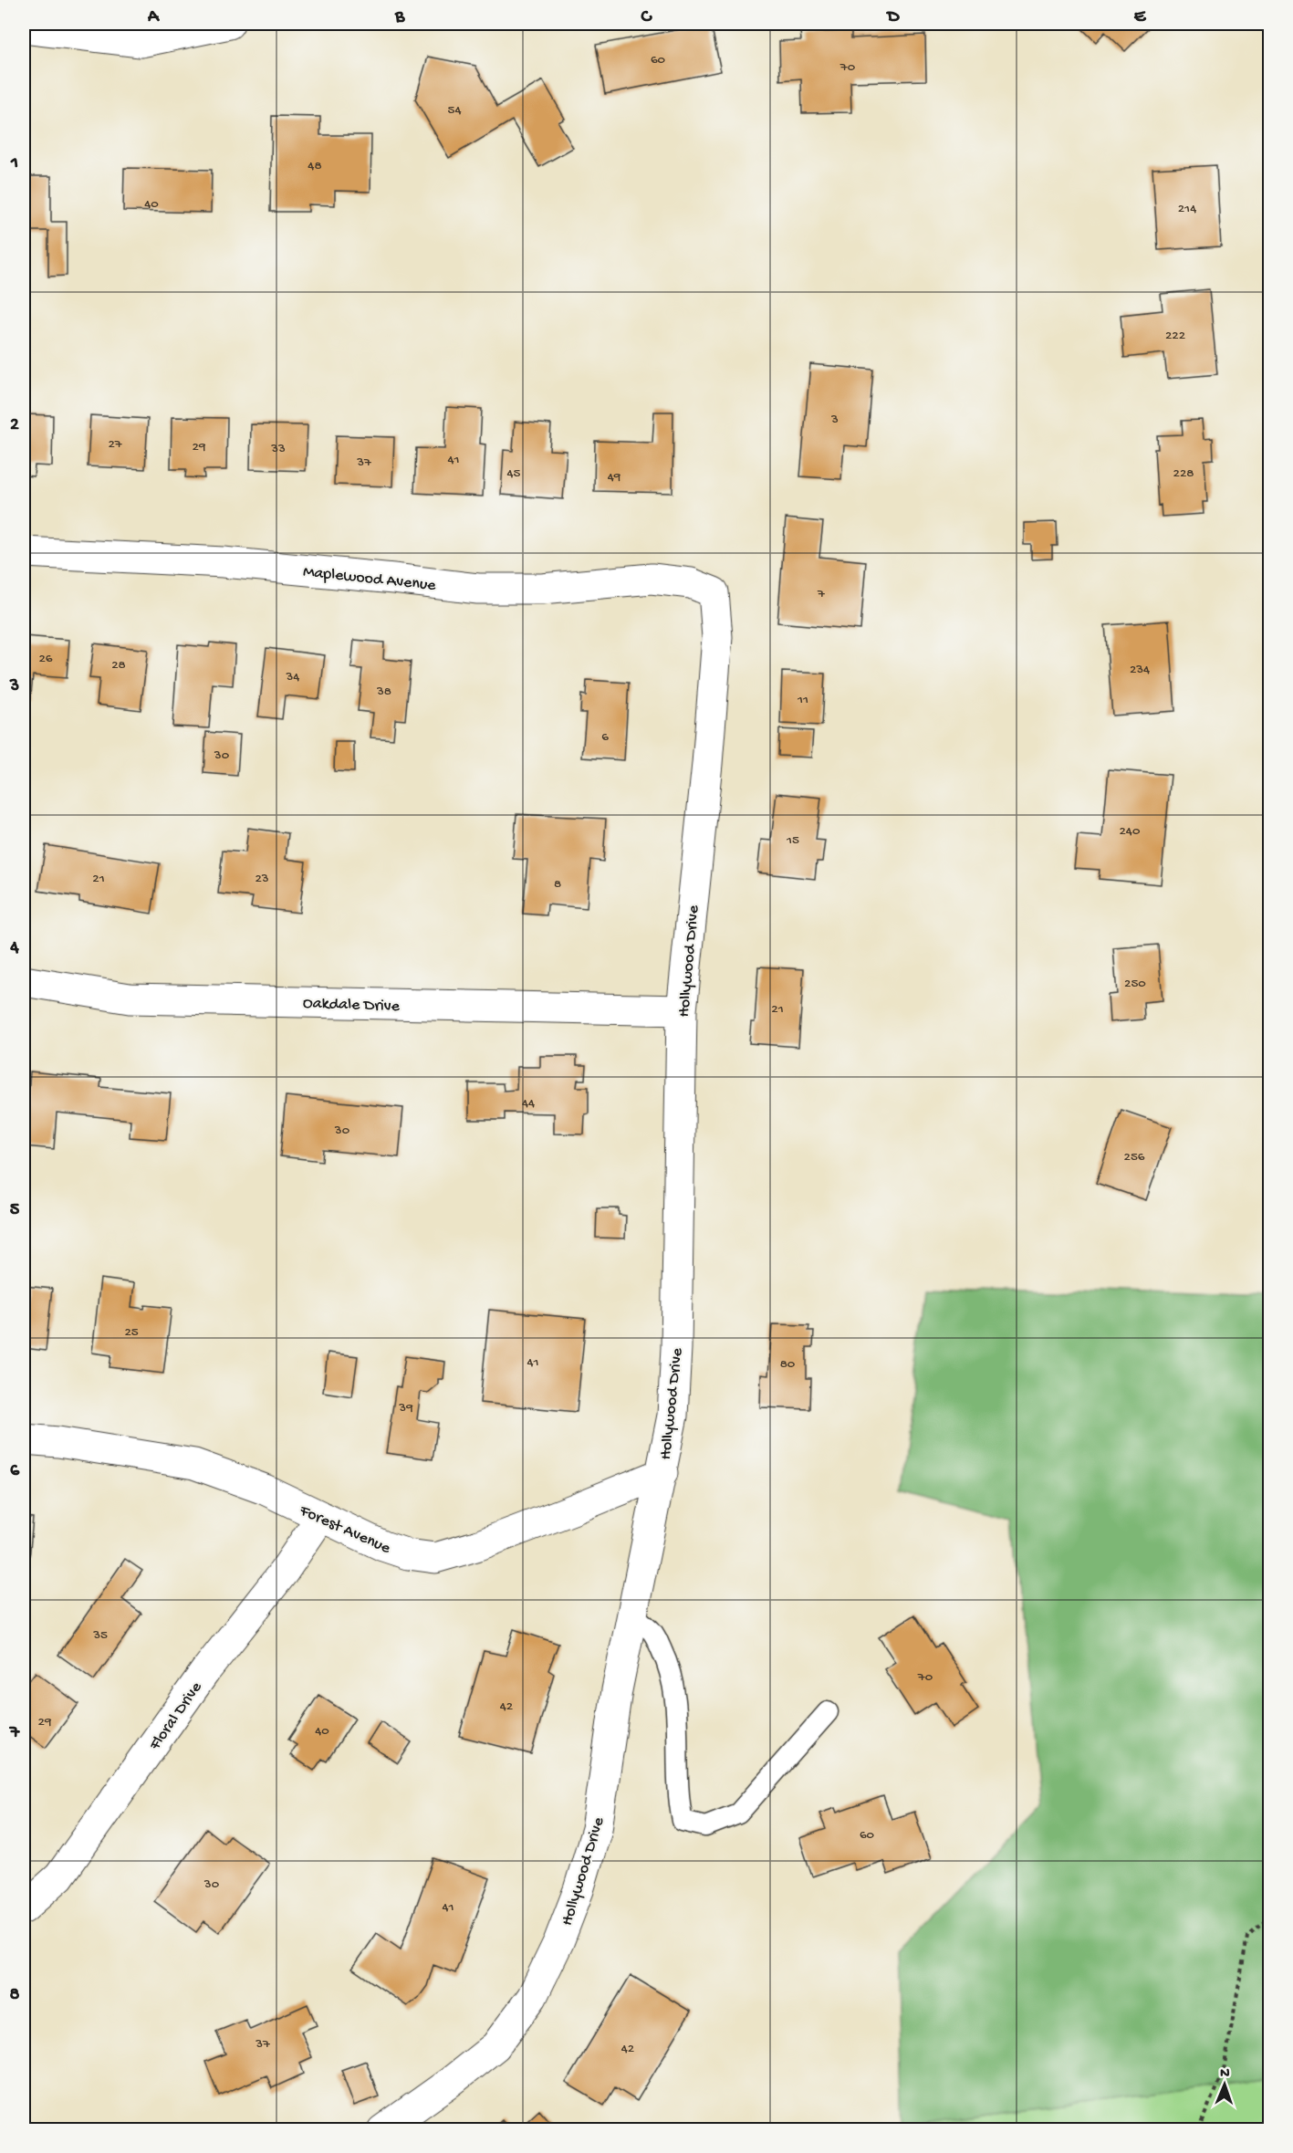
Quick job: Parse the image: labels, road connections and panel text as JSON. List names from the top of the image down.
{
  "streets": {
    "street": [
      "Maplewood Avenue",
      "Hollywood Drive",
      "Oakdale Drive",
      "Forest Avenue",
      "Floral Drive"
    ]
  },
  "crossings": [
    ["Maplewood Avenue", "Hollywood Drive"],
    ["Hollywood Drive", "Oakdale Drive"],
    ["Hollywood Drive", "Forest Avenue"],
    ["Forest Avenue", "Floral Drive"]
  ],
  "house_numbers": [
    "60",
    "70",
    "54",
    "48",
    "40",
    "214",
    "222",
    "3",
    "27",
    "29",
    "33",
    "41",
    "37",
    "45",
    "228",
    "49",
    "7",
    "26",
    "28",
    "234",
    "34",
    "38",
    "11",
    "6",
    "30",
    "240",
    "15",
    "21",
    "23",
    "8",
    "250",
    "21",
    "44",
    "30",
    "256",
    "25",
    "41",
    "80",
    "39",
    "35",
    "70",
    "42",
    "29",
    "40",
    "60",
    "30",
    "41",
    "37",
    "42"
  ],
  "north": "top",
  "grid": {
    "columns": [
      "A",
      "B",
      "C",
      "D",
      "E"
    ],
    "rows": [
      "1",
      "2",
      "3",
      "4",
      "5",
      "6",
      "7",
      "8"
    ]
  }
}
